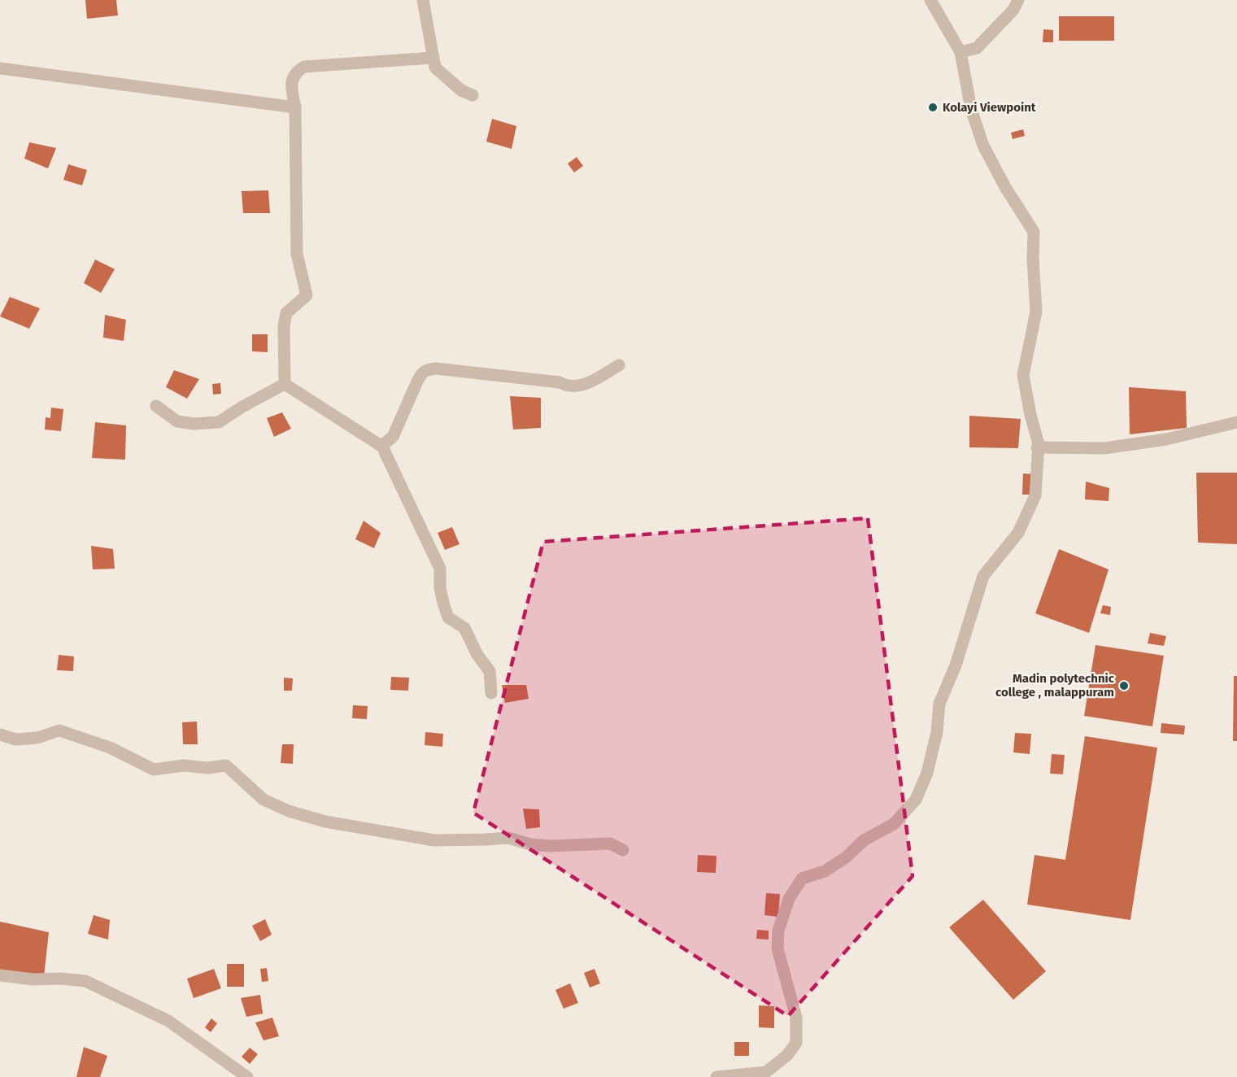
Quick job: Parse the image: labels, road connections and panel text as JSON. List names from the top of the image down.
{
  "places": ["Kolayi Viewpoint", "Madin polytechnic college , malappuram"]
}
